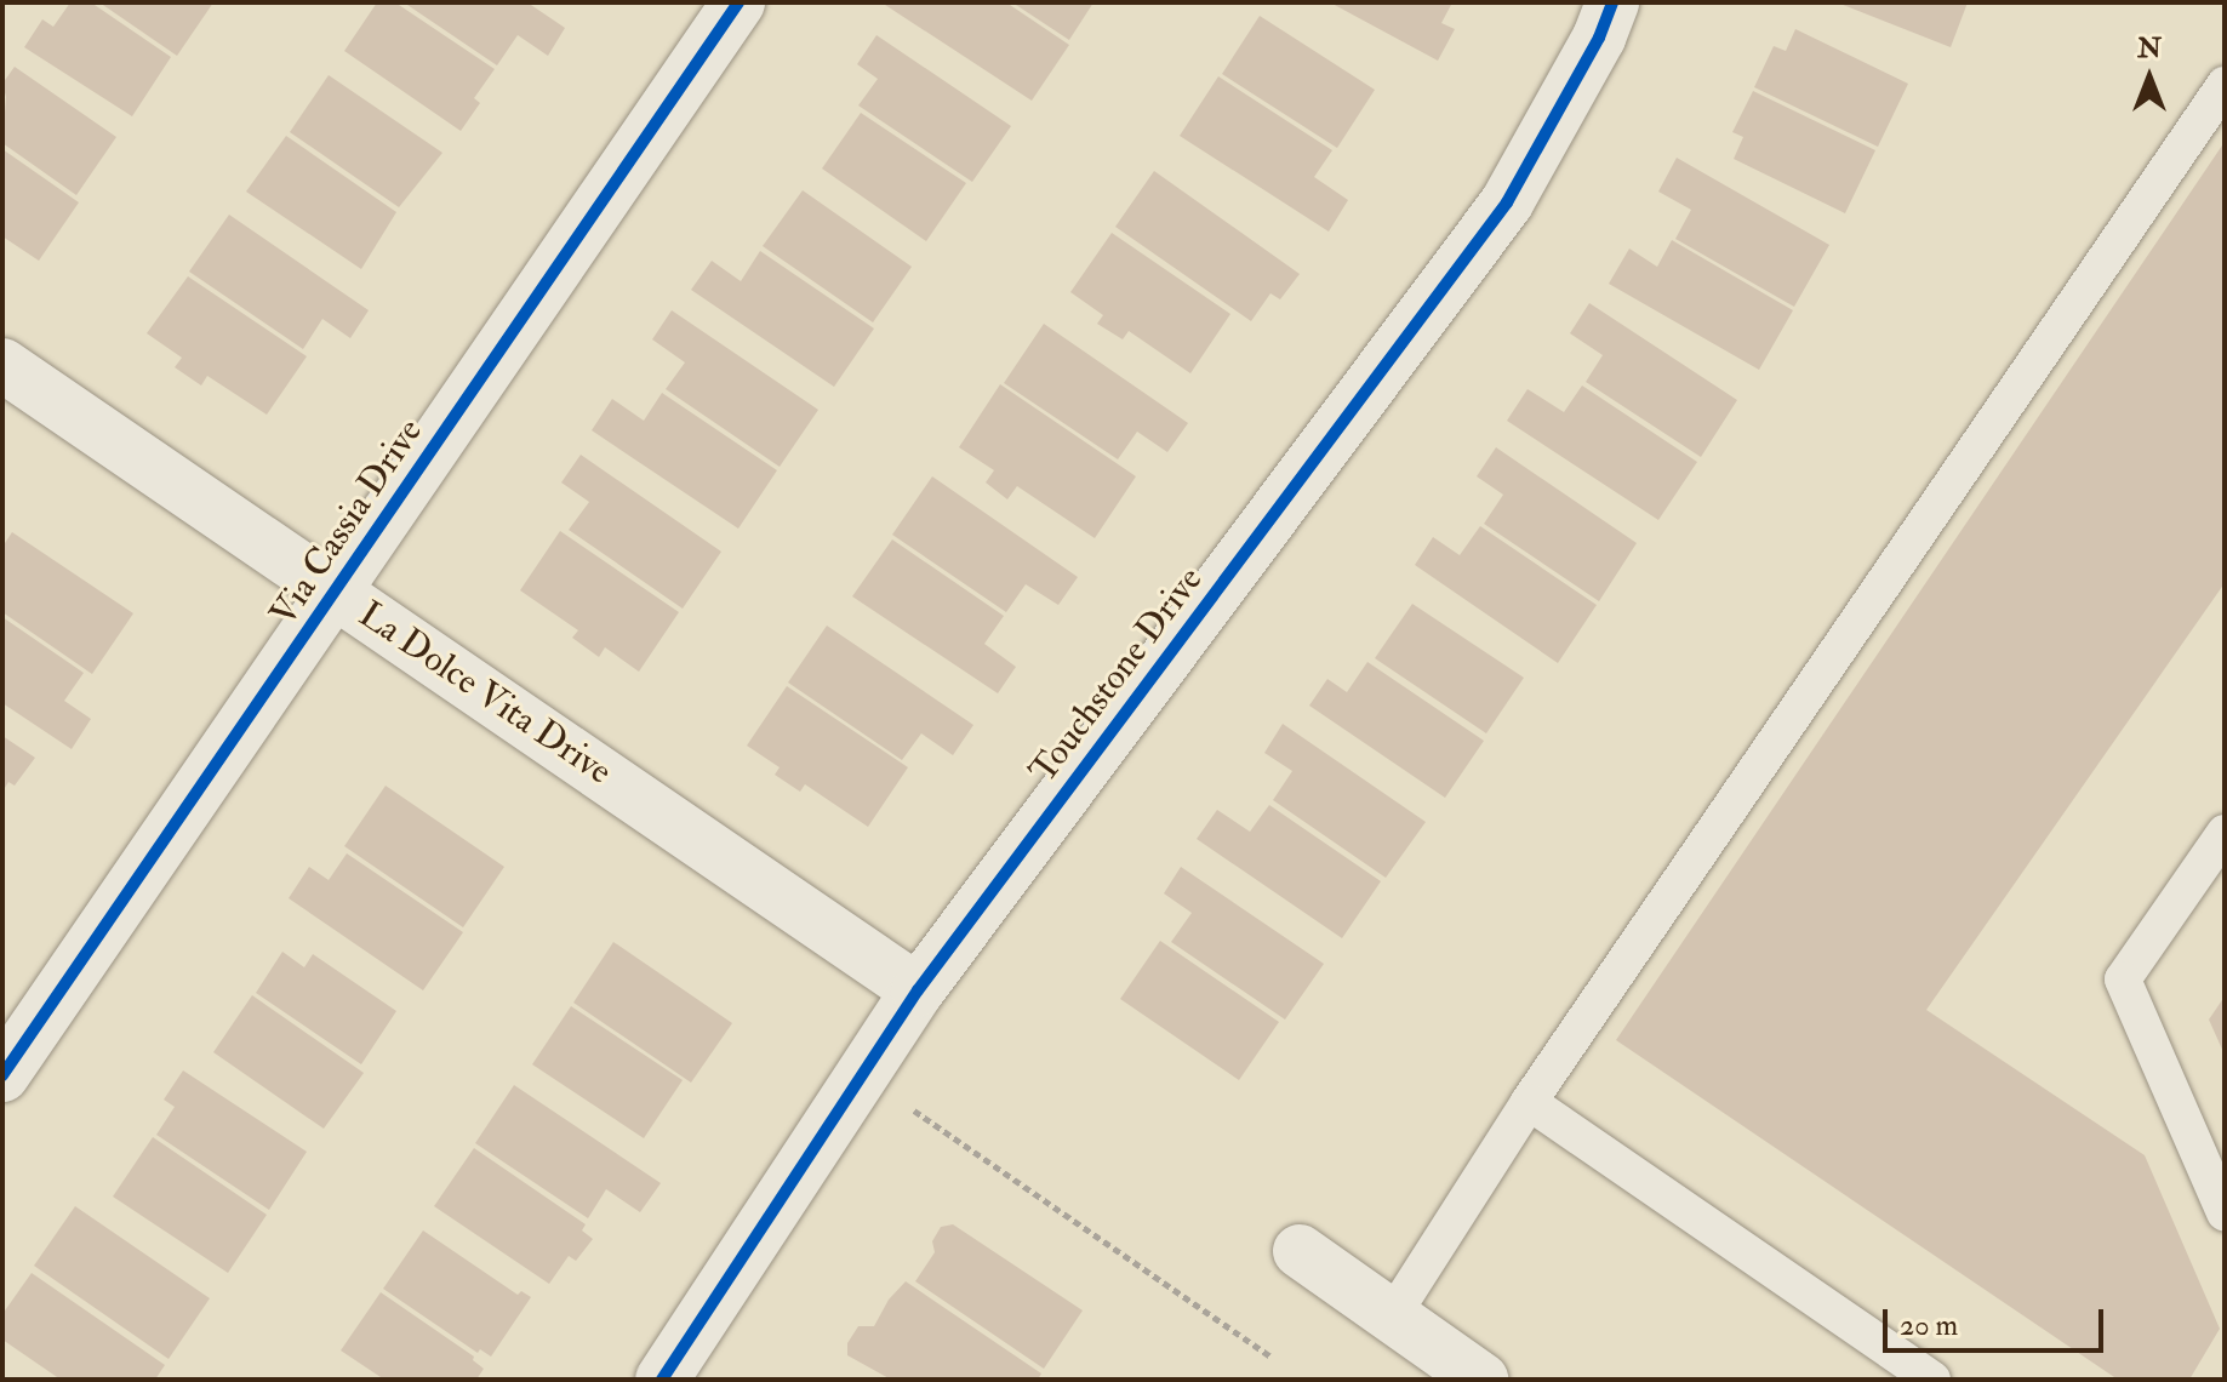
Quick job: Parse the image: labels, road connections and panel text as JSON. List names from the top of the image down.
{
  "streets": {
    "street": ["Via Cassia Drive", "Touchstone Drive", "La Dolce Vita Drive"]
  },
  "crossings": [
    ["Via Cassia Drive", "La Dolce Vita Drive"],
    ["Touchstone Drive", "La Dolce Vita Drive"]
  ],
  "scale_bar": "20 m",
  "north": "top"
}
